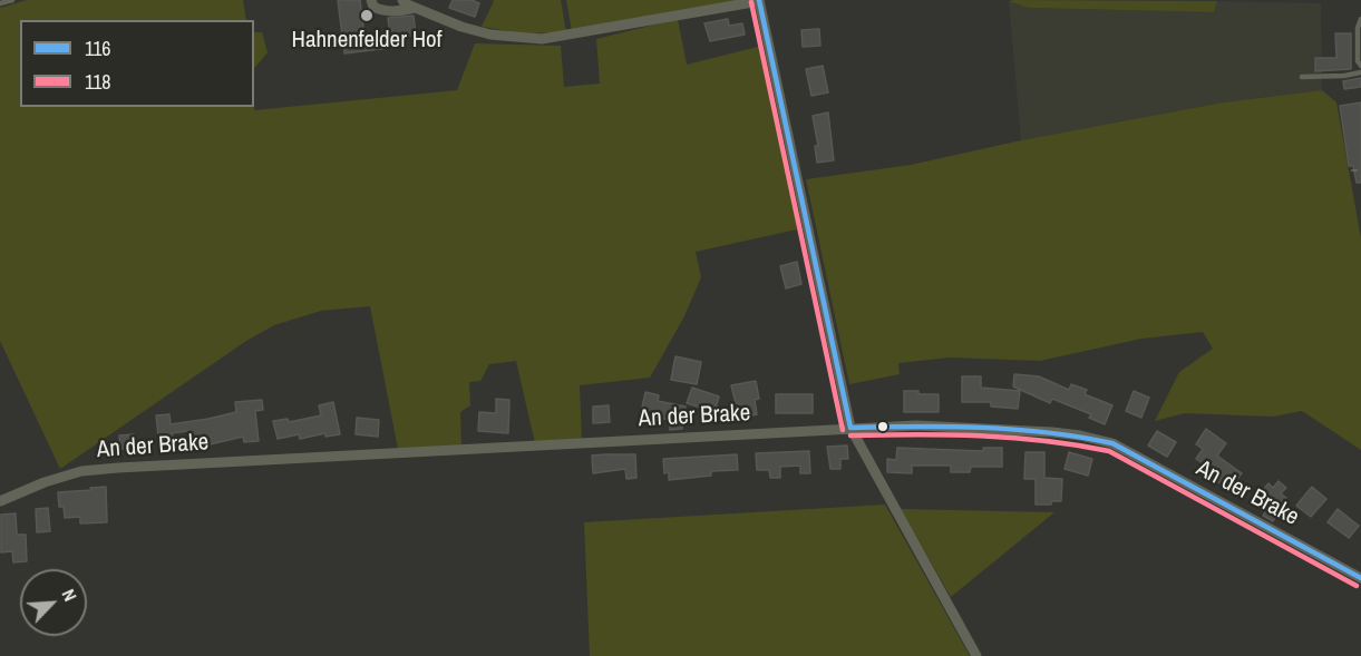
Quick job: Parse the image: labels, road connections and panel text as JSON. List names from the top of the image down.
{
  "streets": {
    "street": ["An der Brake"]
  },
  "places": ["Hahnenfelder Hof"],
  "lines": ["transit line 116", "transit line 118"],
  "legend": ["116", "118"],
  "north": "top right"
}
